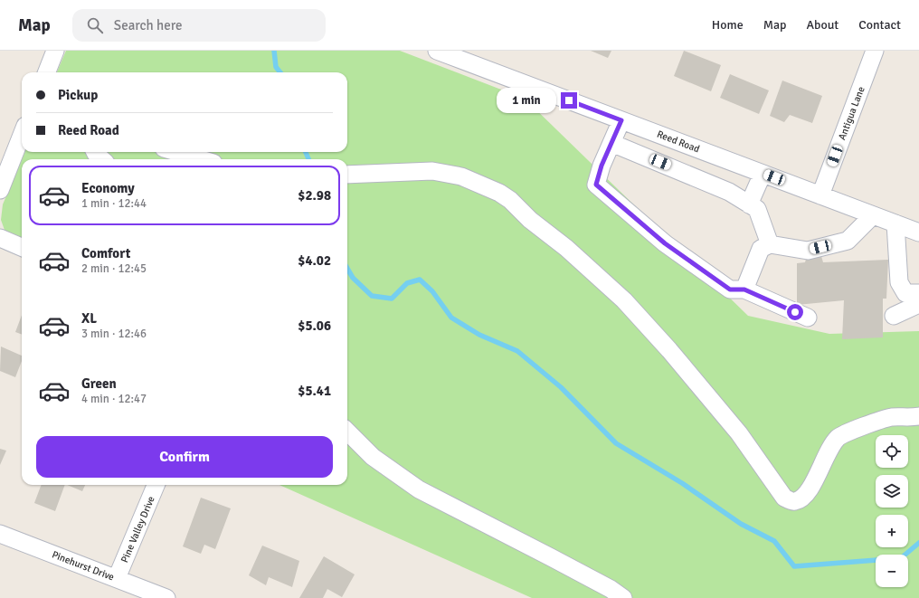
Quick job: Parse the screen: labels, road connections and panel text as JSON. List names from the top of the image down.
{
  "streets": {
    "street": [
      "Antigua Lane",
      "Reed Road",
      "Pine Valley Drive",
      "Pinehurst Drive"
    ]
  },
  "crossings": [
    ["Antigua Lane", "Reed Road"],
    ["Pine Valley Drive", "Pinehurst Drive"]
  ],
  "page": {
    "header": "Map",
    "search": "Search here",
    "nav": [
      "Home",
      "Map",
      "About",
      "Contact"
    ],
    "banner": ["Pickup", "Reed Road"],
    "bubble": "1 min",
    "list": [
      {
        "name": "Economy",
        "note": "1 min · 12:44",
        "value": "$2.98"
      },
      {
        "name": "Comfort",
        "note": "2 min · 12:45",
        "value": "$4.02"
      },
      {
        "name": "XL",
        "note": "3 min · 12:46",
        "value": "$5.06"
      },
      {
        "name": "Green",
        "note": "4 min · 12:47",
        "value": "$5.41"
      }
    ],
    "buttons": "Confirm",
    "map_buttons": ["+", "−"]
  }
}
